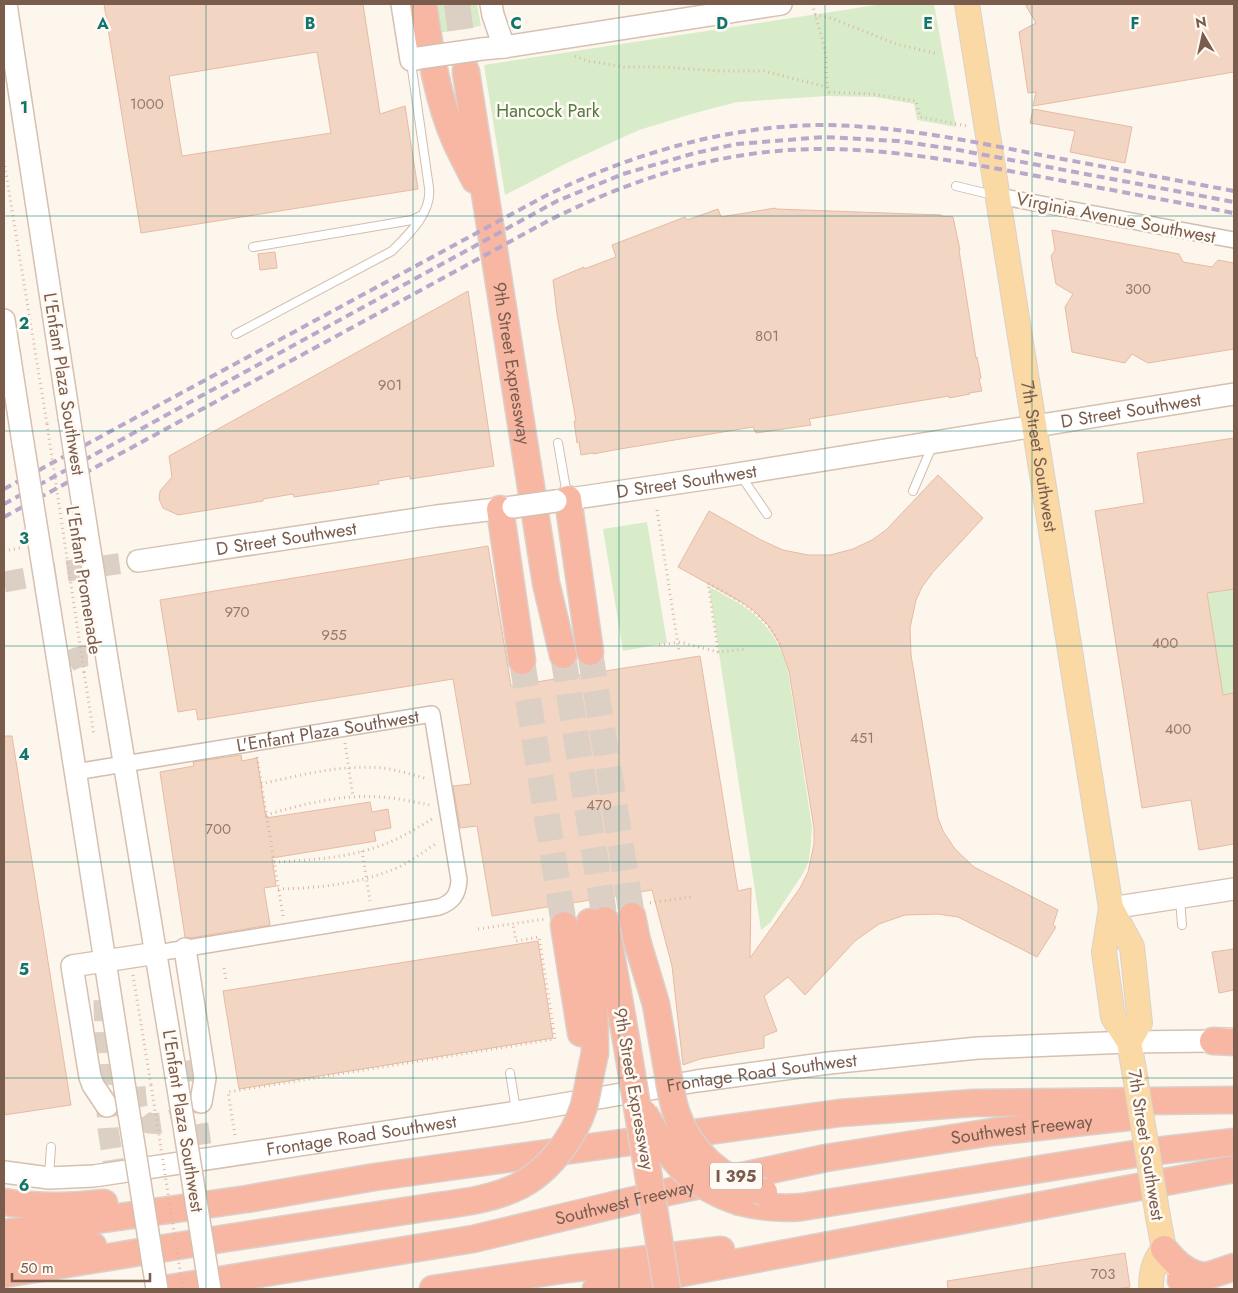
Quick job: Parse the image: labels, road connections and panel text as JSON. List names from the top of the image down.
{
  "streets": {
    "highway": ["9th Street Expressway", "Southwest Freeway", "I 395"],
    "main road": ["7th Street Southwest"],
    "street": [
      "Virginia Avenue Southwest",
      "L'Enfant Plaza Southwest",
      "D Street Southwest",
      "Frontage Road Southwest"
    ],
    "path": ["L'Enfant Promenade"]
  },
  "crossings": [
    ["Virginia Avenue Southwest", "7th Street Southwest"],
    ["D Street Southwest", "7th Street Southwest"],
    ["7th Street Southwest", "Frontage Road Southwest"]
  ],
  "parks": ["Hancock Park"],
  "house_numbers": [
    "1000",
    "300",
    "801",
    "901",
    "970",
    "955",
    "400",
    "400",
    "451",
    "470",
    "700",
    "703"
  ],
  "scale_bar": "50 m",
  "north": "top",
  "grid": {
    "columns": [
      "A",
      "B",
      "C",
      "D",
      "E",
      "F"
    ],
    "rows": [
      "1",
      "2",
      "3",
      "4",
      "5",
      "6"
    ]
  }
}
